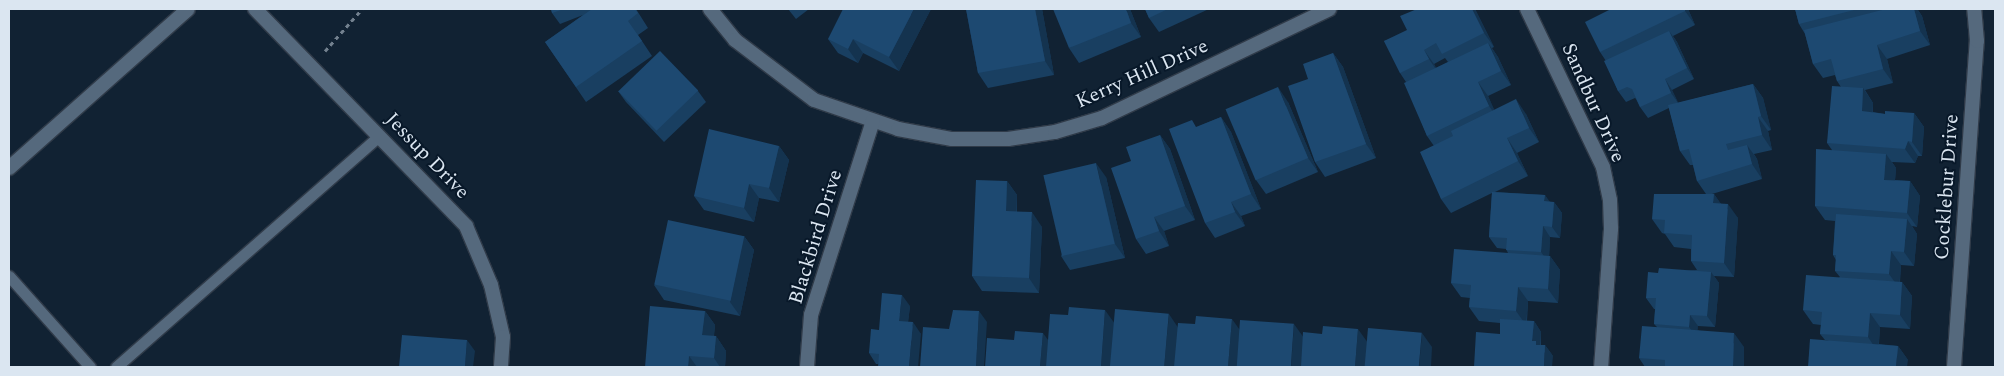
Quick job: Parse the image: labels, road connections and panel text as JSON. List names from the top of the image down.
{
  "streets": {
    "street": [
      "Kerry Hill Drive",
      "Sandbur Drive",
      "Jessup Drive",
      "Cocklebur Drive",
      "Blackbird Drive"
    ]
  },
  "crossings": [
    ["Kerry Hill Drive", "Blackbird Drive"]
  ]
}
